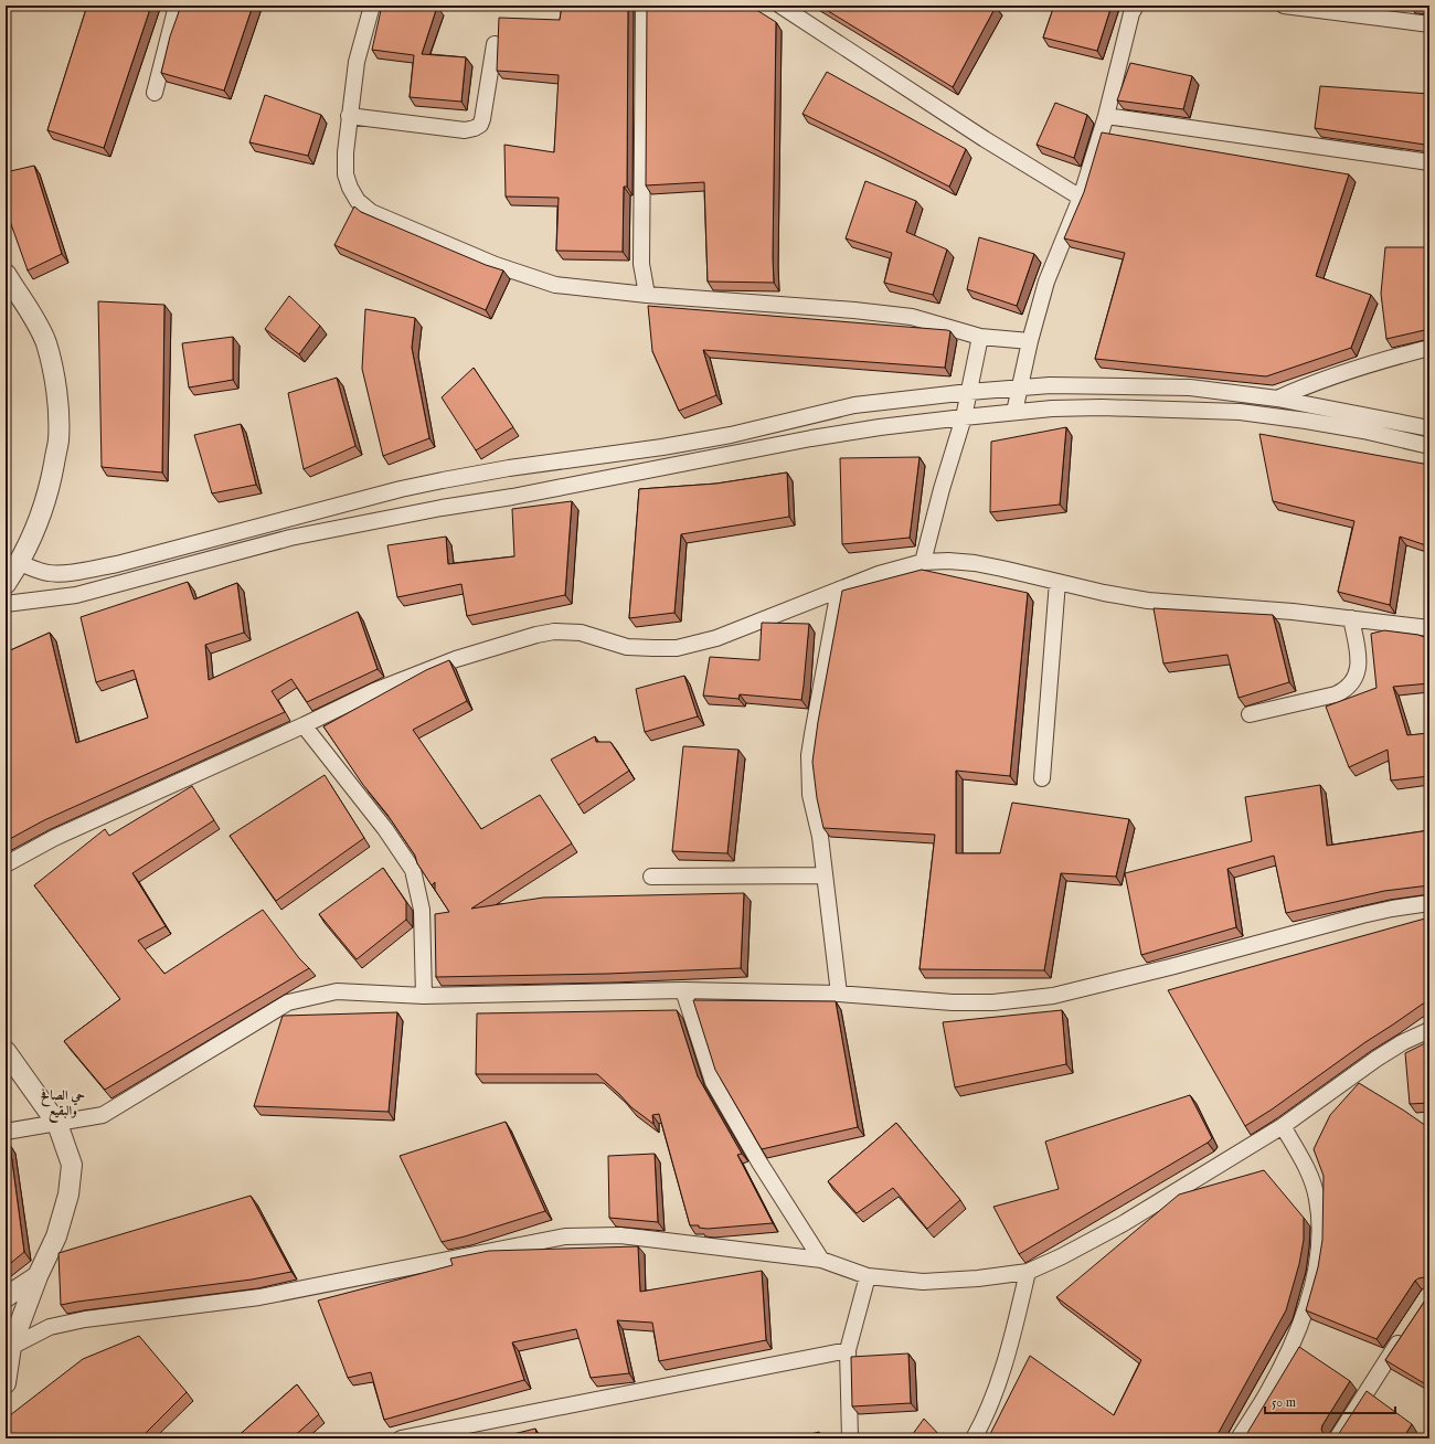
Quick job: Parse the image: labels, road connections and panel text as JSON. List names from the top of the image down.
{
  "districts": ["حي الصافح والبقيع"],
  "scale_bar": "50 m"
}
